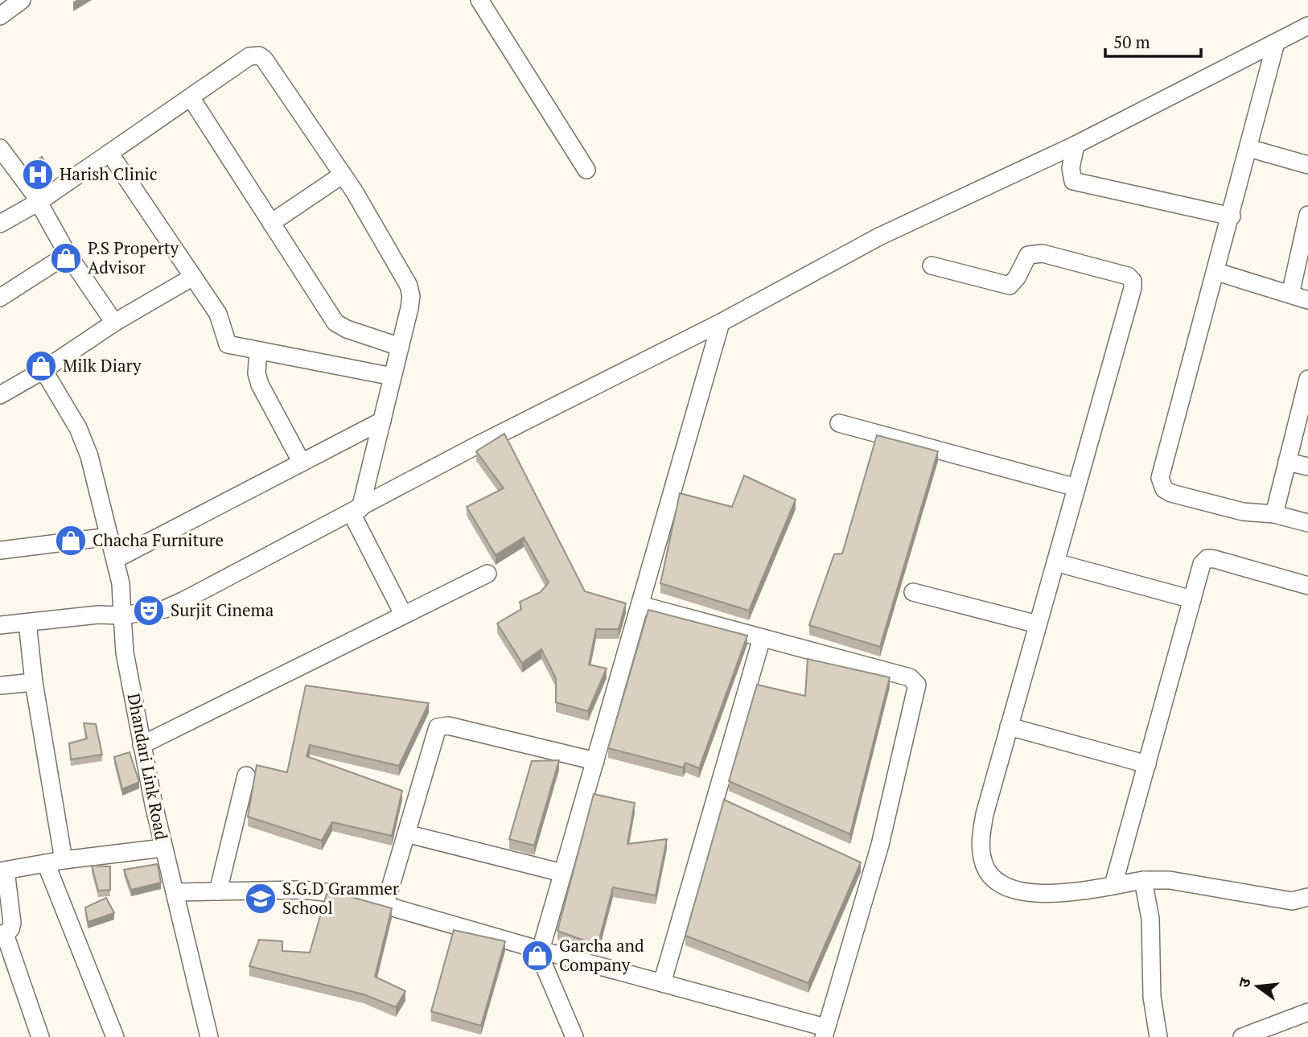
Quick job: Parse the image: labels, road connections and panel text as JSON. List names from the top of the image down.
{
  "streets": {
    "street": ["Dhandari Link Road"]
  },
  "places": {
    "hospital": ["Harish Clinic"],
    "shop": [
      "P.S Property Advisor",
      "Milk Diary",
      "Chacha Furniture",
      "Garcha and Company"
    ],
    "theatre": ["Surjit Cinema"],
    "school or university": ["S.G.D Grammer School"]
  },
  "scale_bar": "50 m",
  "north": "left"
}
